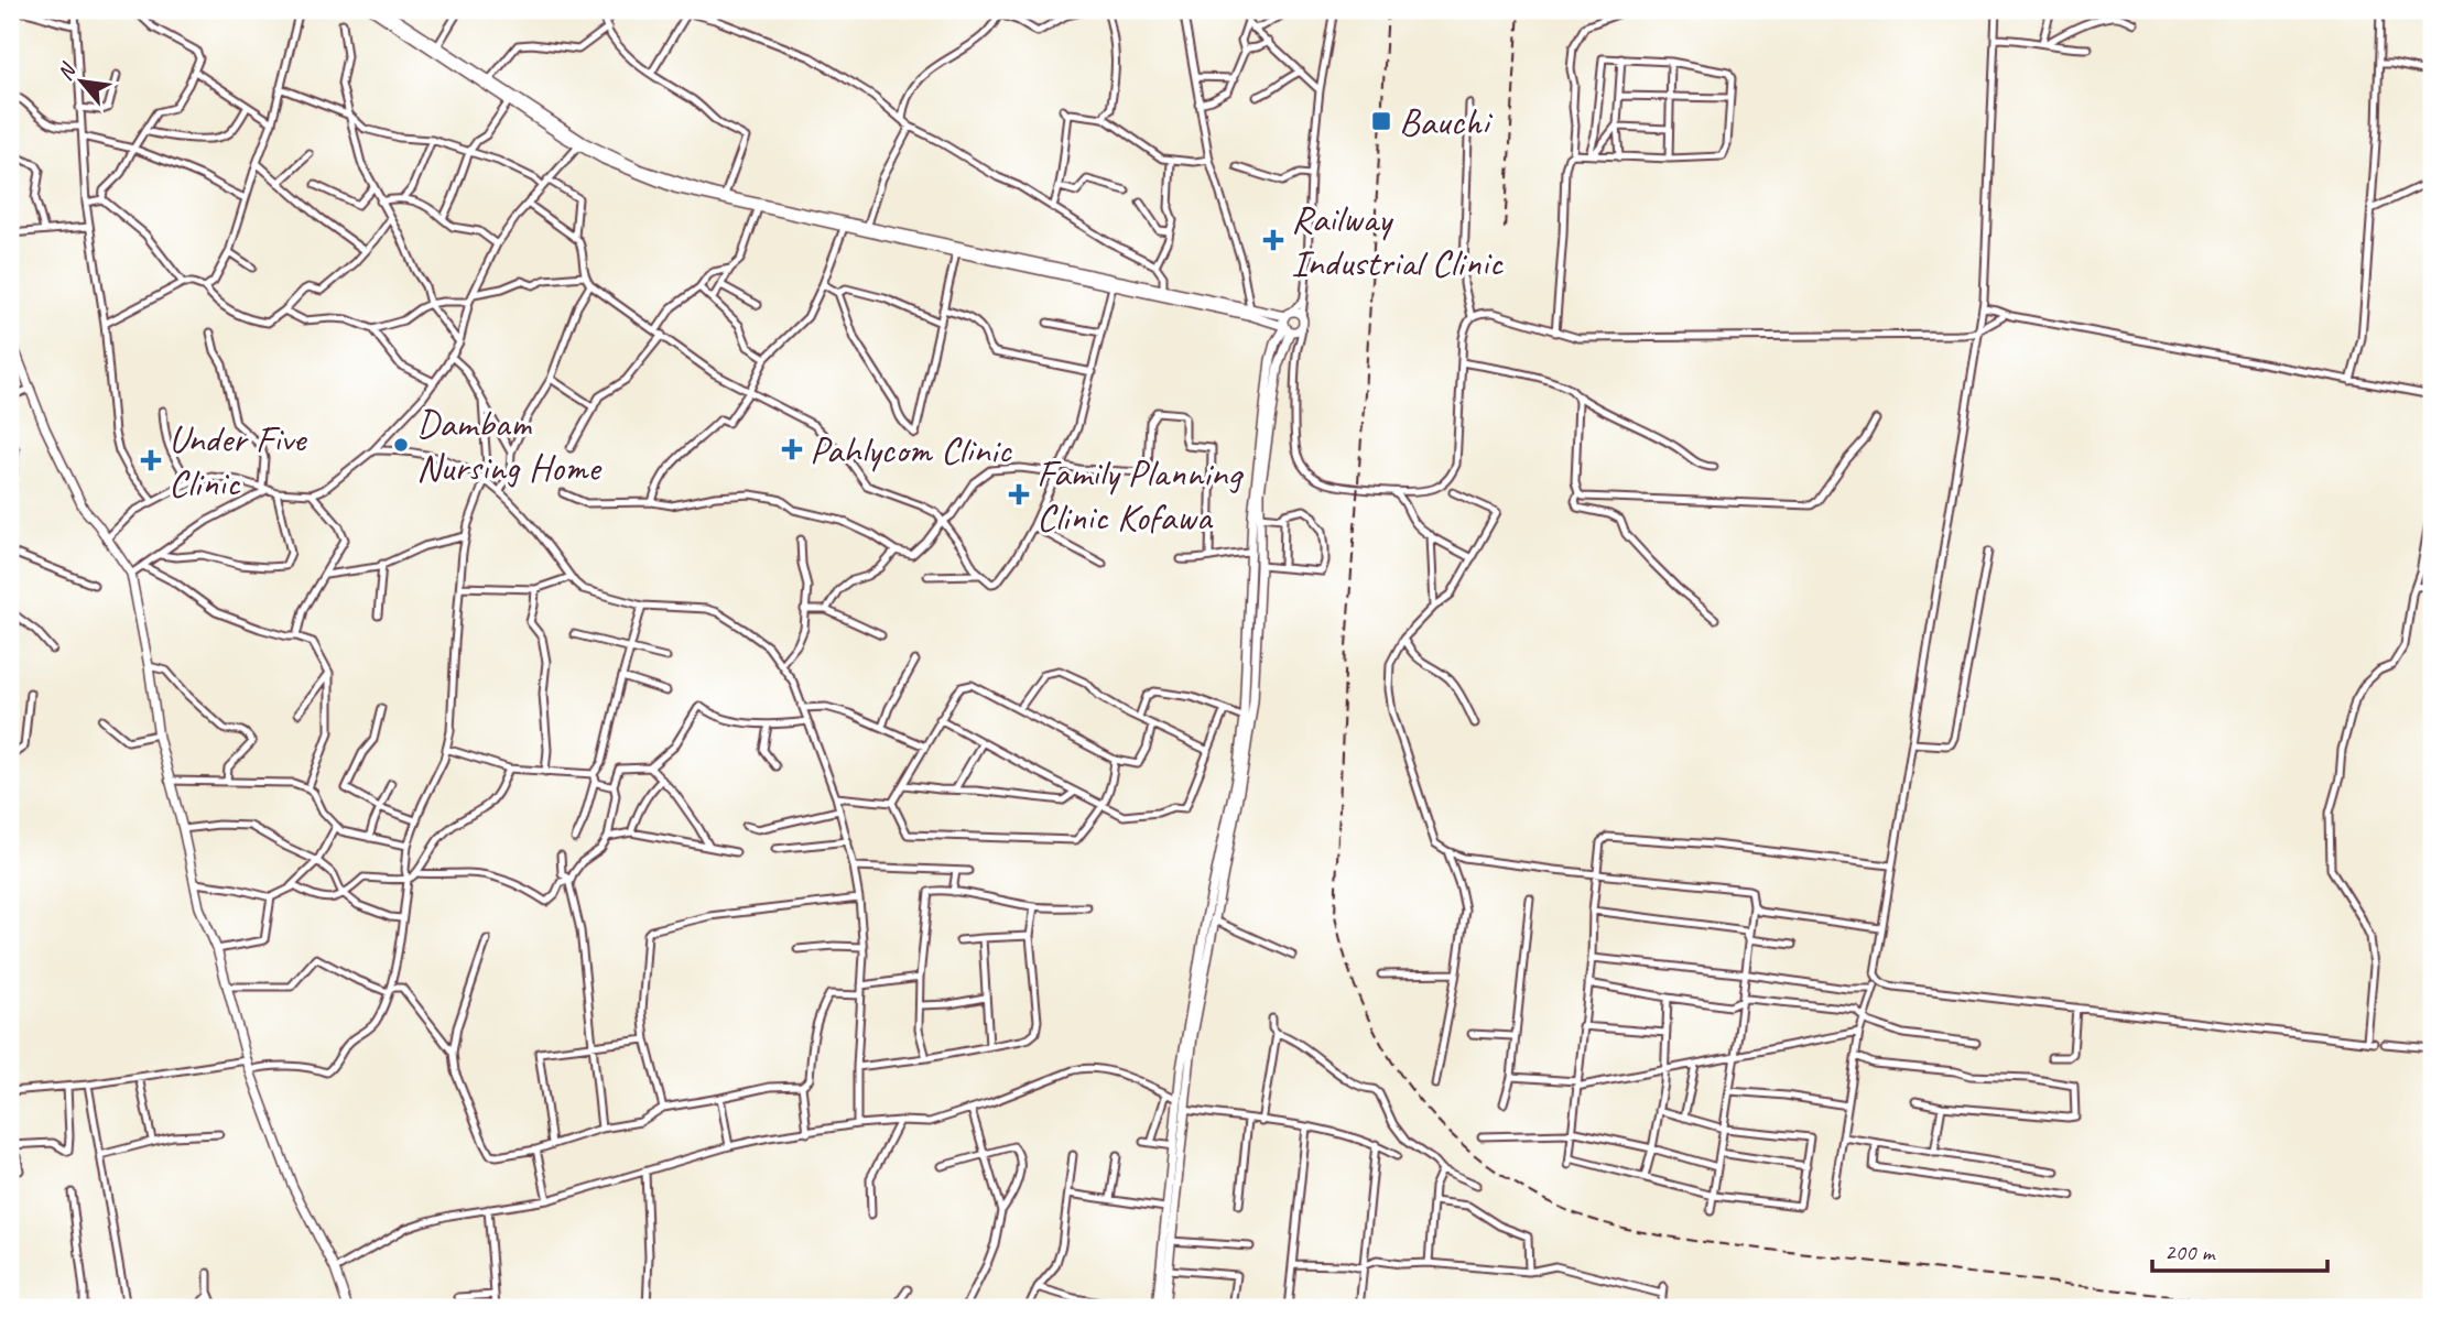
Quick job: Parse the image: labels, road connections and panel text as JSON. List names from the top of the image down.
{
  "places": {
    "transit": ["Bauchi"],
    "health": [
      "Railway Industrial Clinic",
      "Pahlycom Clinic",
      "Under Five Clinic",
      "Family Planning Clinic Kofawa"
    ],
    "other": ["Dambam Nursing Home"]
  },
  "scale_bar": "200 m",
  "north": "top left"
}
